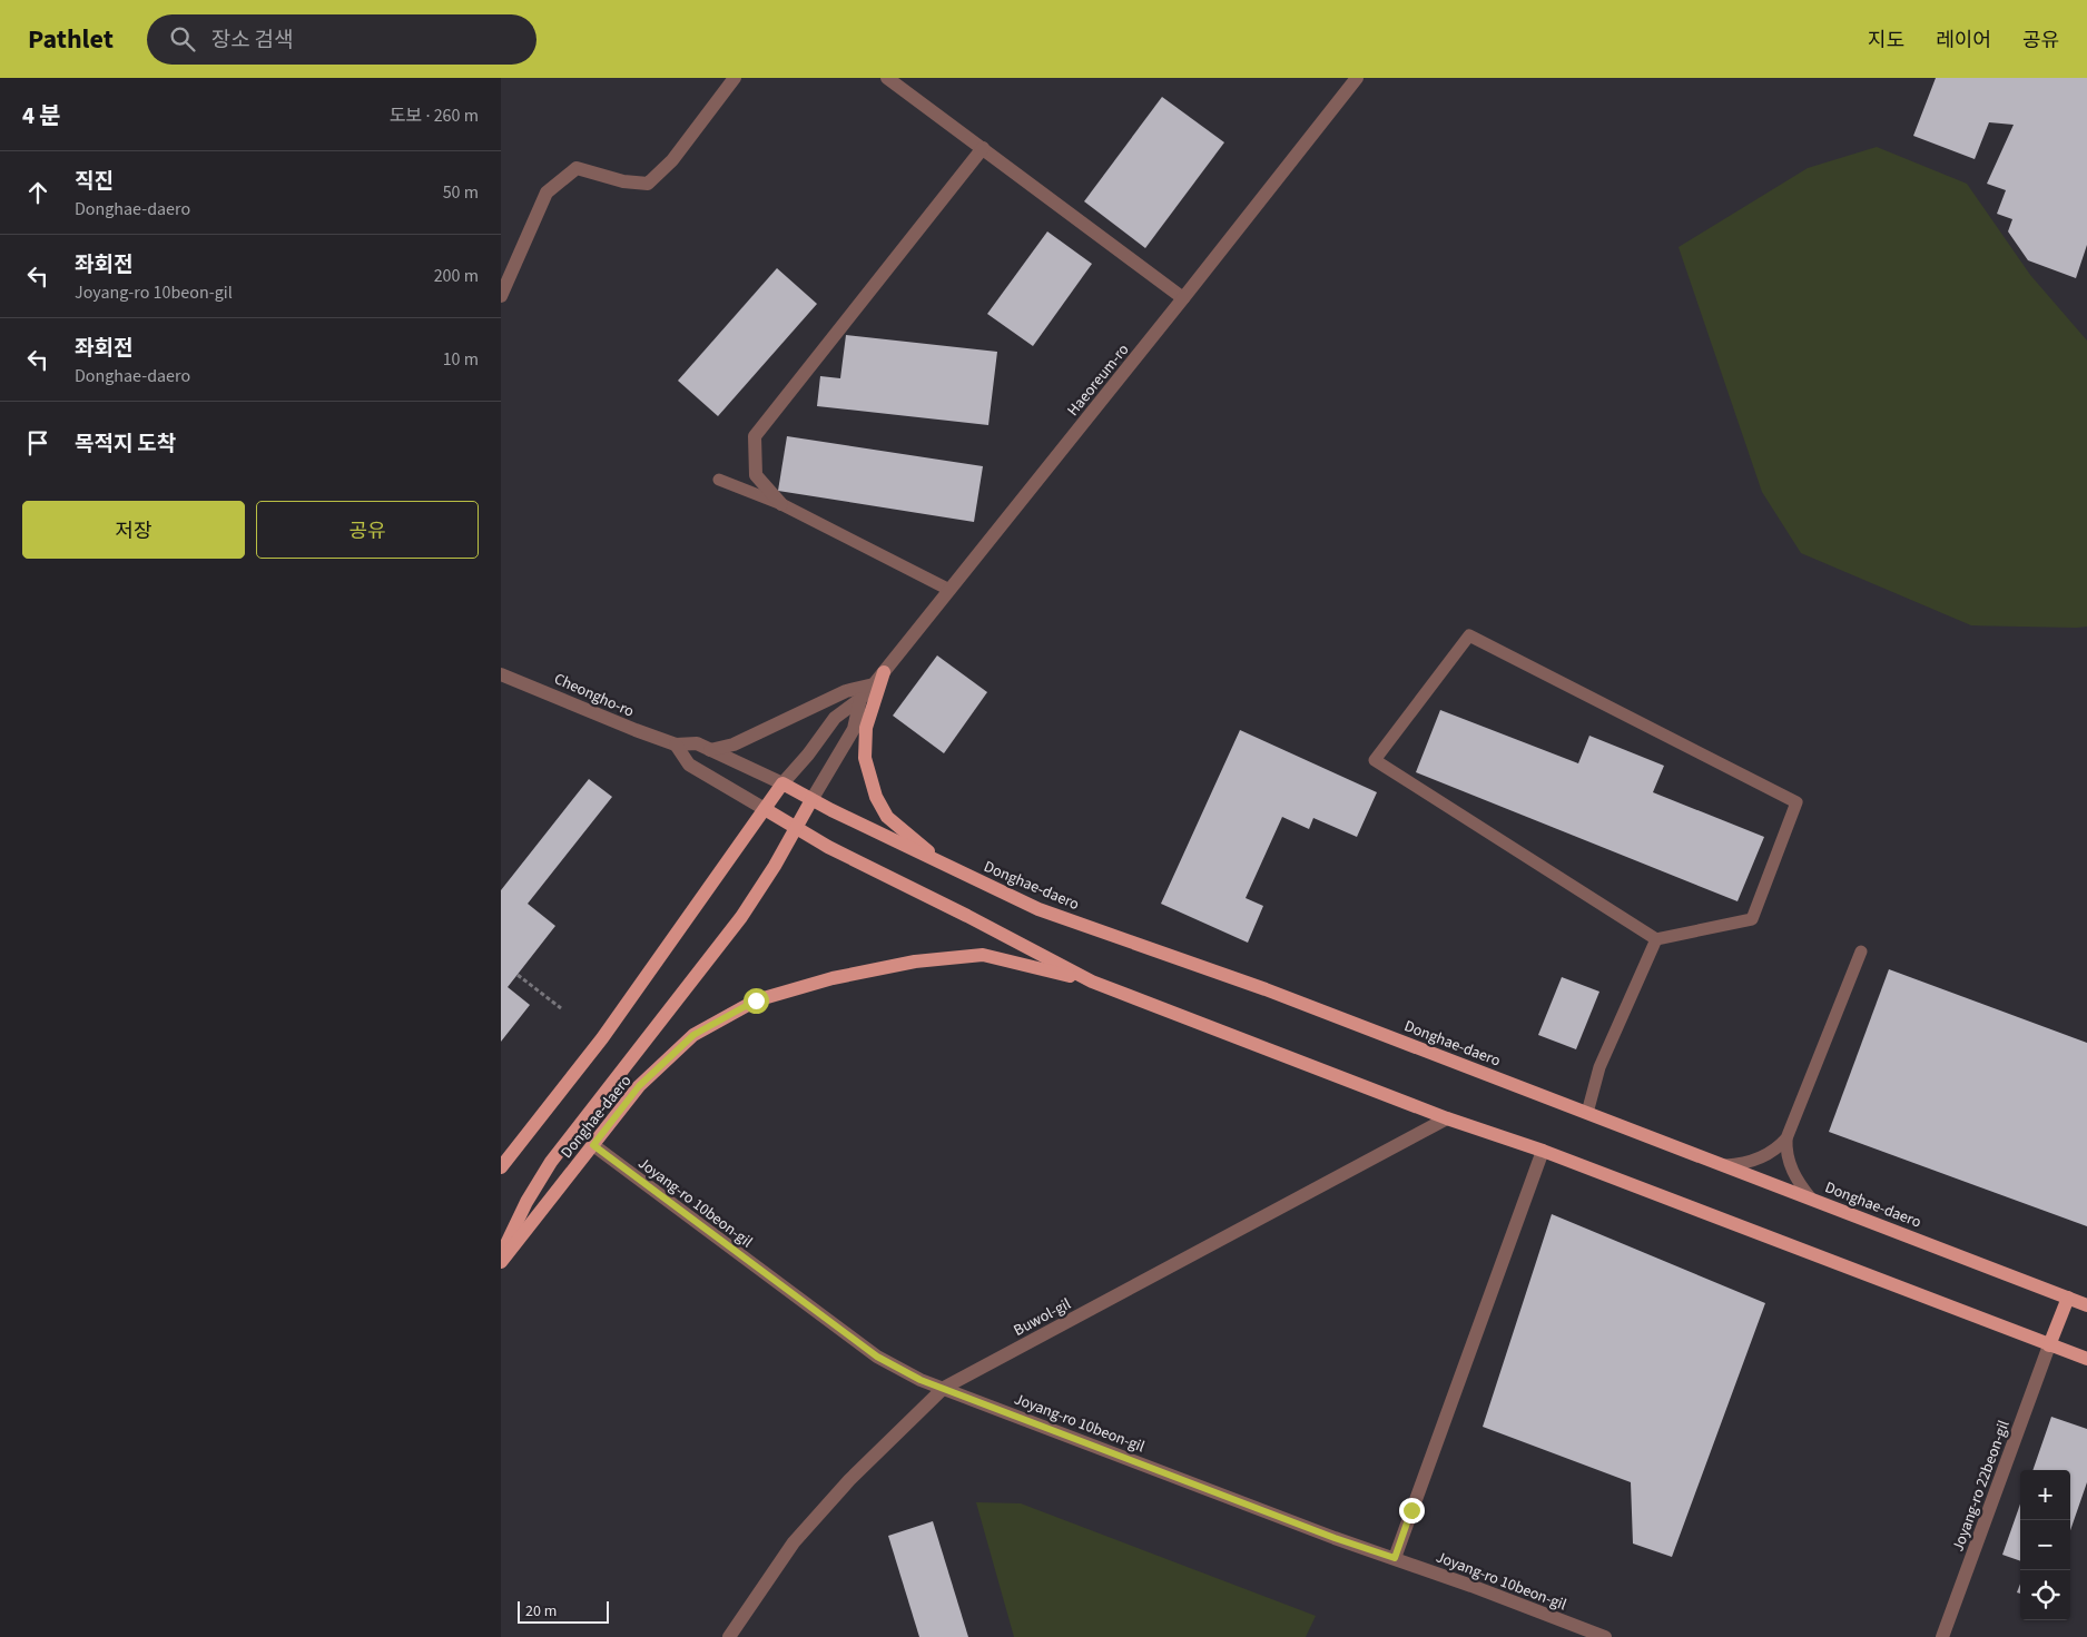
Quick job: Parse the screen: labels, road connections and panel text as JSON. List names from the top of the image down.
{
  "streets": {
    "main road": ["Donghae-daero"],
    "street": [
      "Haeoreum-ro",
      "Cheongho-ro",
      "Joyang-ro 10beon-gil",
      "Buwol-gil",
      "Joyang-ro 22beon-gil"
    ]
  },
  "crossings": [
    ["Haeoreum-ro", "Cheongho-ro"],
    ["Haeoreum-ro", "Donghae-daero"],
    ["Cheongho-ro", "Donghae-daero"],
    ["Donghae-daero", "Joyang-ro 10beon-gil"],
    ["Donghae-daero", "Buwol-gil"],
    ["Donghae-daero", "Joyang-ro 22beon-gil"],
    ["Joyang-ro 10beon-gil", "Buwol-gil"]
  ],
  "scale_bar": "20 m",
  "page": {
    "header": "Pathlet",
    "search": "장소 검색",
    "nav": ["지도", "레이어", "공유"],
    "heading": ["4 분", "도보 · 260 m"],
    "list": [
      ["직진", "Donghae-daero", "50 m"],
      ["좌회전", "Joyang-ro 10beon-gil", "200 m"],
      ["좌회전", "Donghae-daero", "10 m"],
      "목적지 도착"
    ],
    "buttons": ["저장", "공유"],
    "map_buttons": ["+", "−"],
    "scale": "20 m"
  }
}
